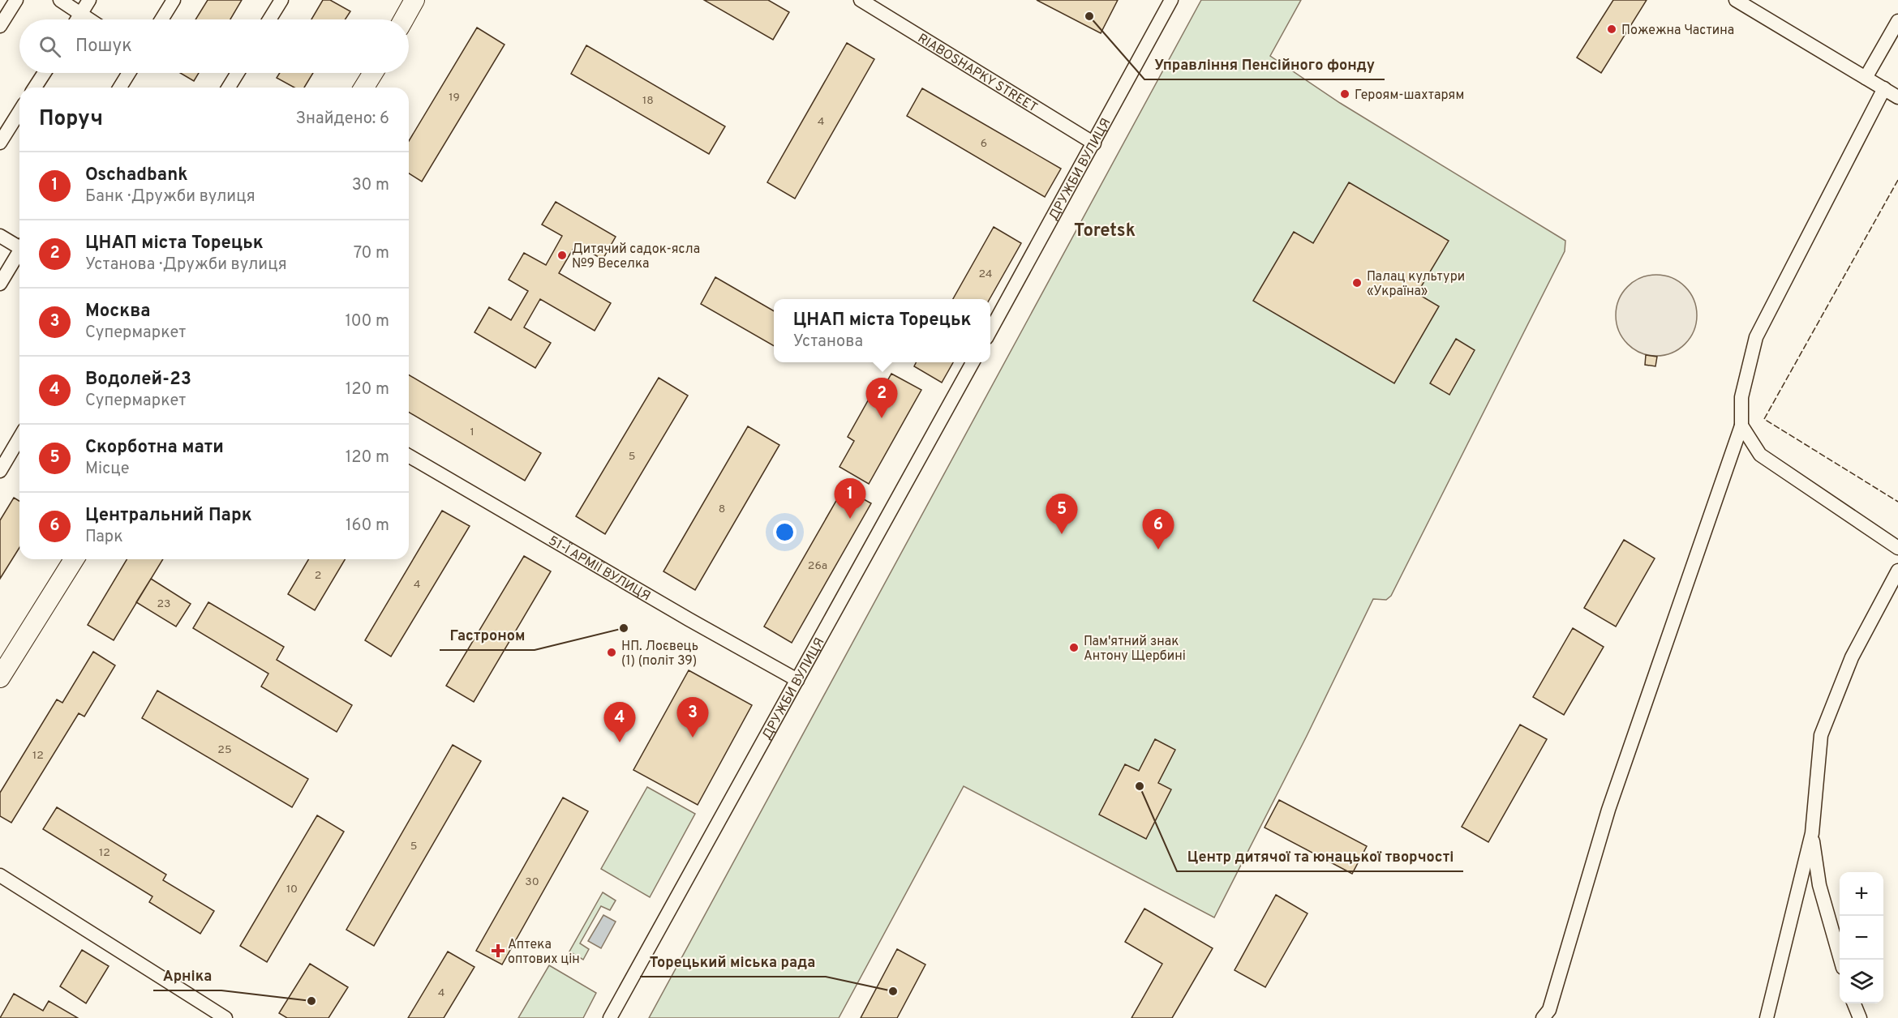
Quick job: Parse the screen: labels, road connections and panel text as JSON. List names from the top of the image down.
{
  "streets": {
    "street": ["RIABOSHAPKY STREET", "ДРУЖБИ ВУЛИЦЯ", "51-Ї АРМІЇ ВУЛИЦЯ"]
  },
  "crossings": [
    ["RIABOSHAPKY STREET", "ДРУЖБИ ВУЛИЦЯ"],
    ["ДРУЖБИ ВУЛИЦЯ", "51-Ї АРМІЇ ВУЛИЦЯ"]
  ],
  "districts": ["Toretsk"],
  "places": {
    "other": [
      "Управління Пенсійного фонду",
      "Пожежна Частина",
      "Героям-шахтарям",
      "Дитячий садок-ясла №9 Веселка",
      "Палац культури «Україна»",
      "Гастроном",
      "Пам'ятний знак Антону Щербині",
      "НП. Лоєвець (1) (політ 39)",
      "Центр дитячої та юнацької творчості",
      "Торецький міська рада",
      "Арніка"
    ],
    "health": ["Аптека оптових цін"]
  },
  "house_numbers": [
    "19",
    "18",
    "4",
    "6",
    "24",
    "1",
    "5",
    "8",
    "26а",
    "2",
    "4",
    "23",
    "25",
    "12",
    "5",
    "12",
    "30",
    "10",
    "4"
  ],
  "page": {
    "search": "Пошук",
    "heading": ["Поруч", "Знайдено: 6"],
    "list": [
      {
        "mark": "1",
        "name": "Oschadbank",
        "note": "Банк · Дружби вулиця",
        "value": "30 m"
      },
      {
        "mark": "2",
        "name": "ЦНАП міста Торецьк",
        "note": "Установа · Дружби вулиця",
        "value": "70 m"
      },
      {
        "mark": "3",
        "name": "Москва",
        "note": "Супермаркет",
        "value": "100 m"
      },
      {
        "mark": "4",
        "name": "Водолей-23",
        "note": "Супермаркет",
        "value": "120 m"
      },
      {
        "mark": "5",
        "name": "Скорботна мати",
        "note": "Місце",
        "value": "120 m"
      },
      {
        "mark": "6",
        "name": "Центральний Парк",
        "note": "Парк",
        "value": "160 m"
      }
    ],
    "popup": ["ЦНАП міста Торецьк", "Установа"],
    "pins": [
      "2",
      "1",
      "5",
      "6",
      "3",
      "4"
    ],
    "map_buttons": ["+", "−"]
  }
}
